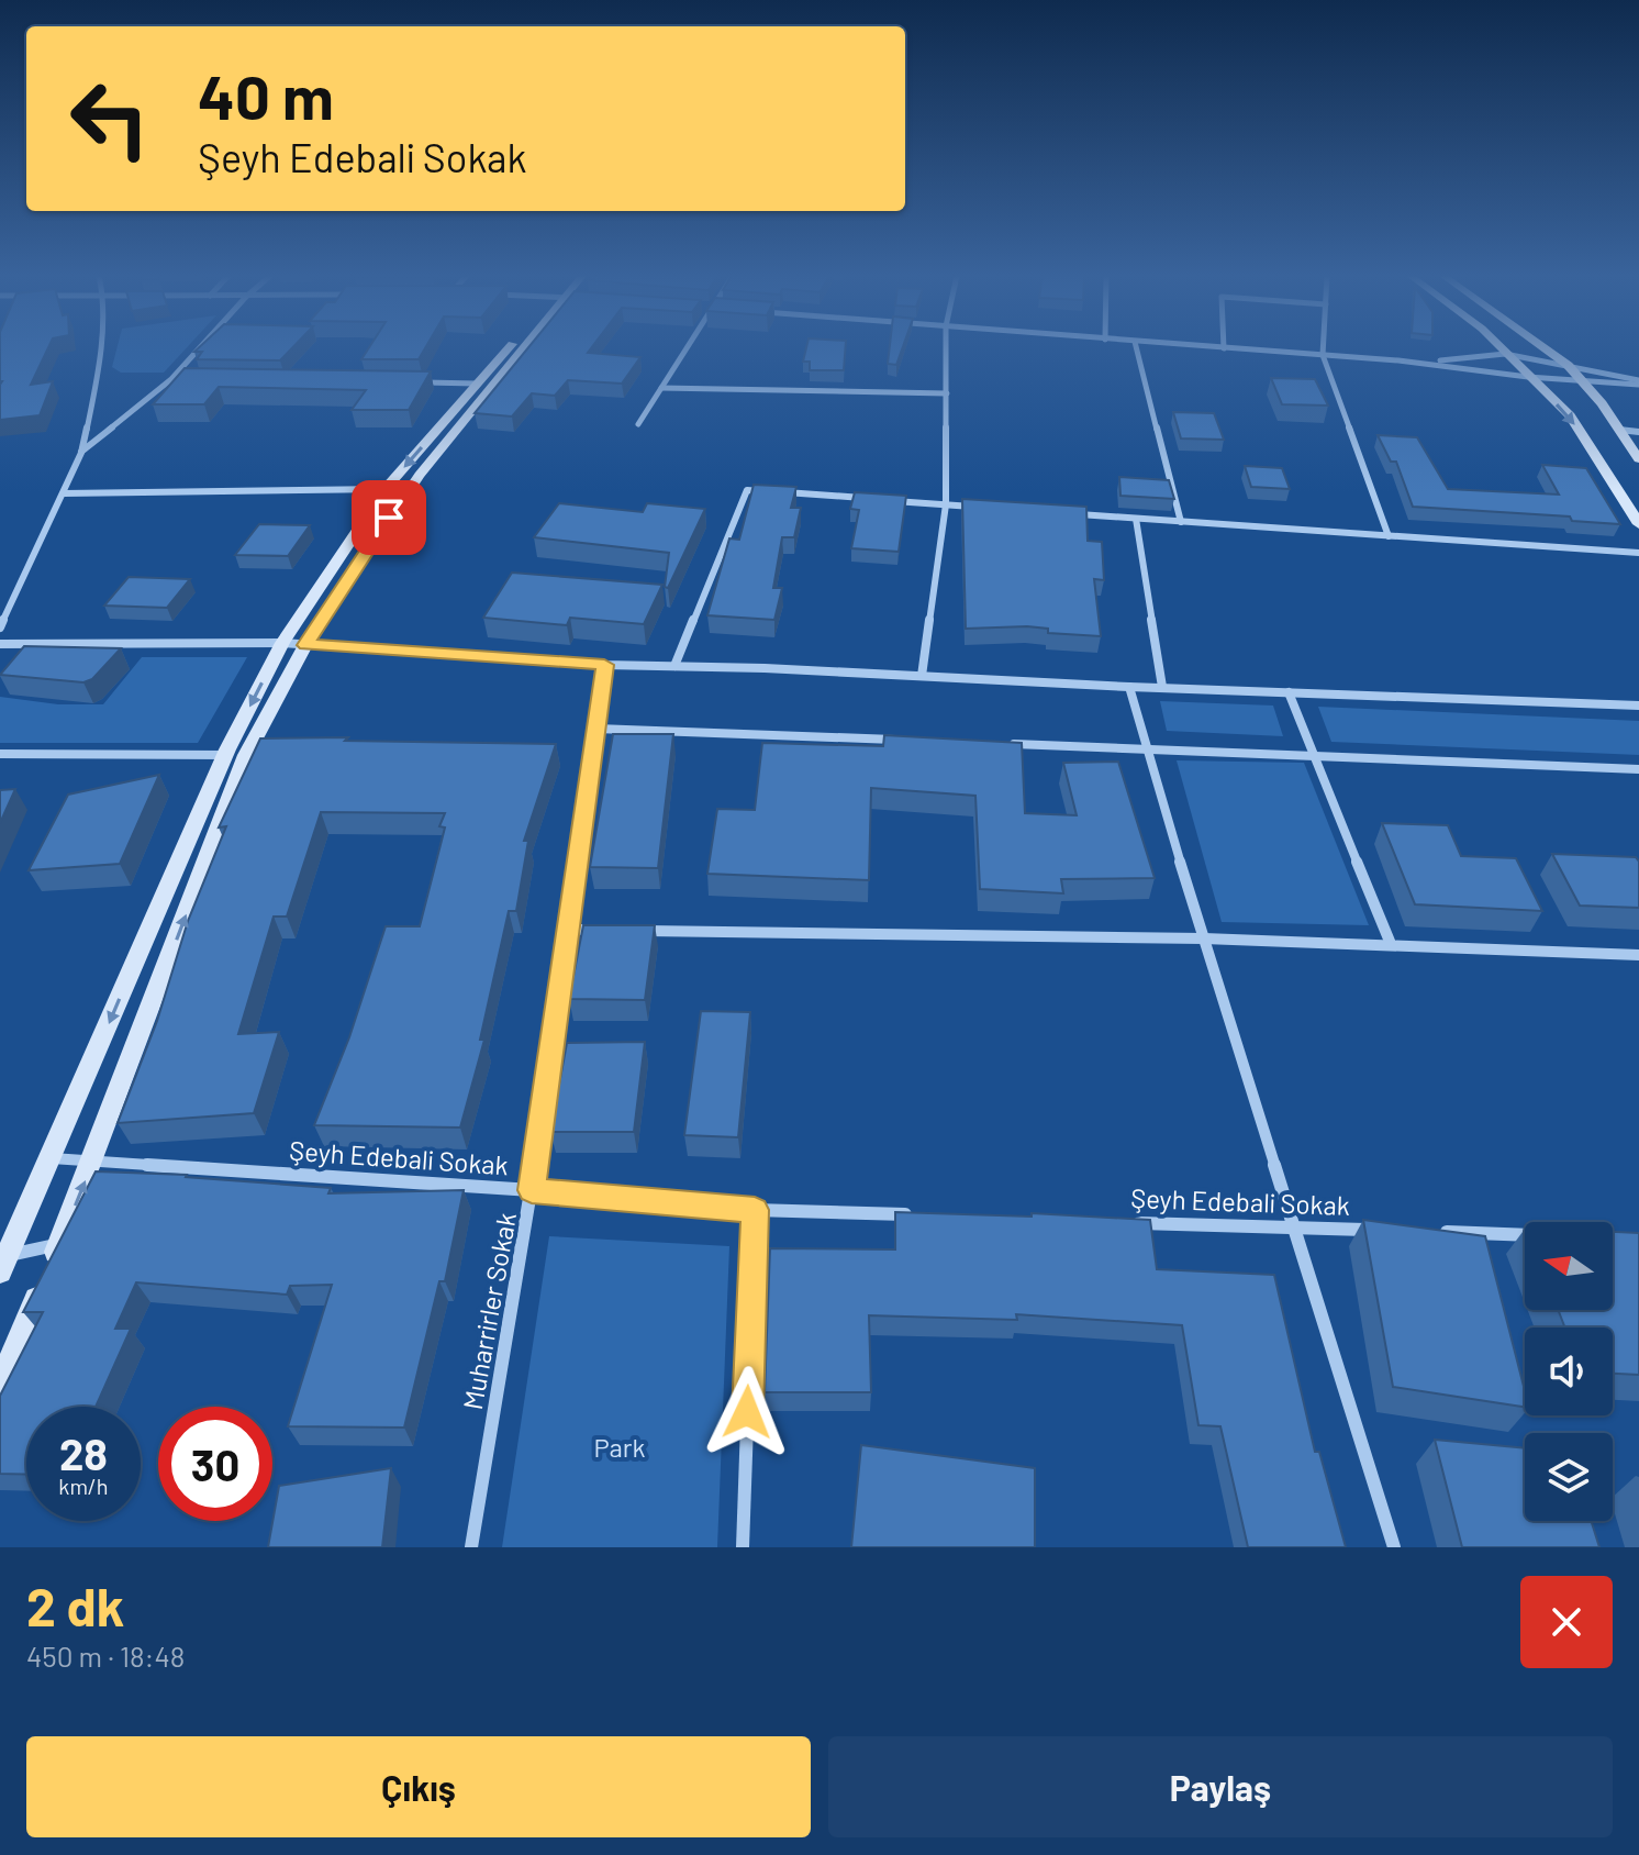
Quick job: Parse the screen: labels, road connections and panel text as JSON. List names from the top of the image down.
{
  "streets": {
    "street": ["Şeyh Edebali Sokak", "Muharrirler Sokak"]
  },
  "crossings": [
    ["Şeyh Edebali Sokak", "Muharrirler Sokak"]
  ],
  "parks": ["Park"],
  "north": "left",
  "page": {
    "turn": ["40 m", "Şeyh Edebali Sokak"],
    "speed": "28 km/h",
    "limit": "30",
    "heading": ["2 dk", "450 m · 18:48"],
    "buttons": ["Çıkış", "Paylaş"]
  }
}
